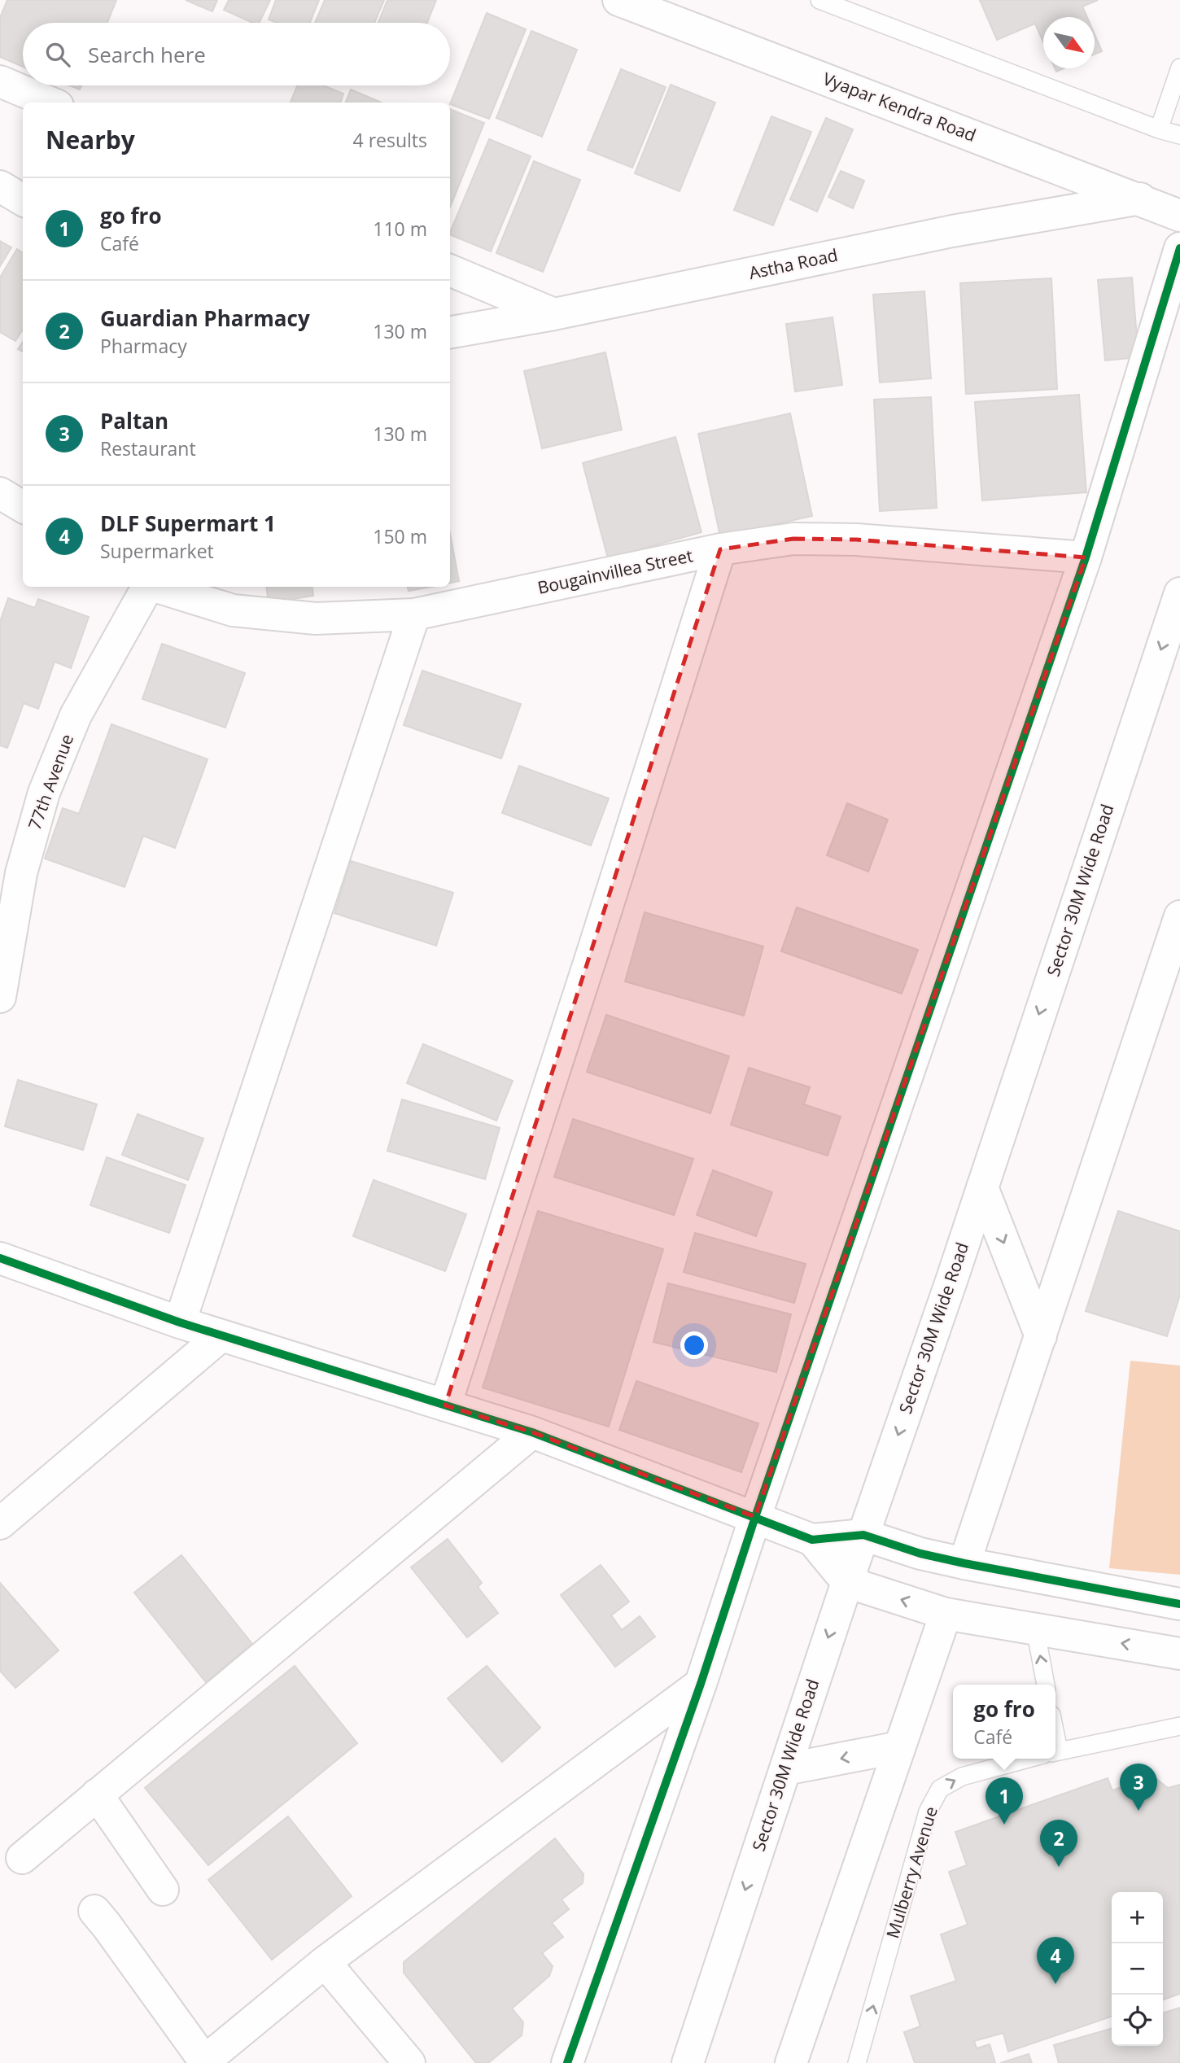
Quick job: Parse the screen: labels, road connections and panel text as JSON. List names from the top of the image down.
{
  "streets": {
    "street": [
      "Vyapar Kendra Road",
      "Astha Road",
      "Bougainvillea Street",
      "77th Avenue",
      "Sector 30M Wide Road"
    ],
    "lane": ["Mulberry Avenue"]
  },
  "crossings": [
    ["Vyapar Kendra Road", "Astha Road"]
  ],
  "one_way": ["Mulberry Avenue"],
  "north": "bottom right",
  "page": {
    "search": "Search here",
    "heading": ["Nearby", "4 results"],
    "list": [
      {
        "mark": "1",
        "name": "go fro",
        "note": "Café",
        "value": "110 m"
      },
      {
        "mark": "2",
        "name": "Guardian Pharmacy",
        "note": "Pharmacy",
        "value": "130 m"
      },
      {
        "mark": "3",
        "name": "Paltan",
        "note": "Restaurant",
        "value": "130 m"
      },
      {
        "mark": "4",
        "name": "DLF Supermart 1",
        "note": "Supermarket",
        "value": "150 m"
      }
    ],
    "popup": ["go fro", "Café"],
    "pins": [
      "3",
      "1",
      "2",
      "4"
    ],
    "map_buttons": ["+", "−"]
  }
}
